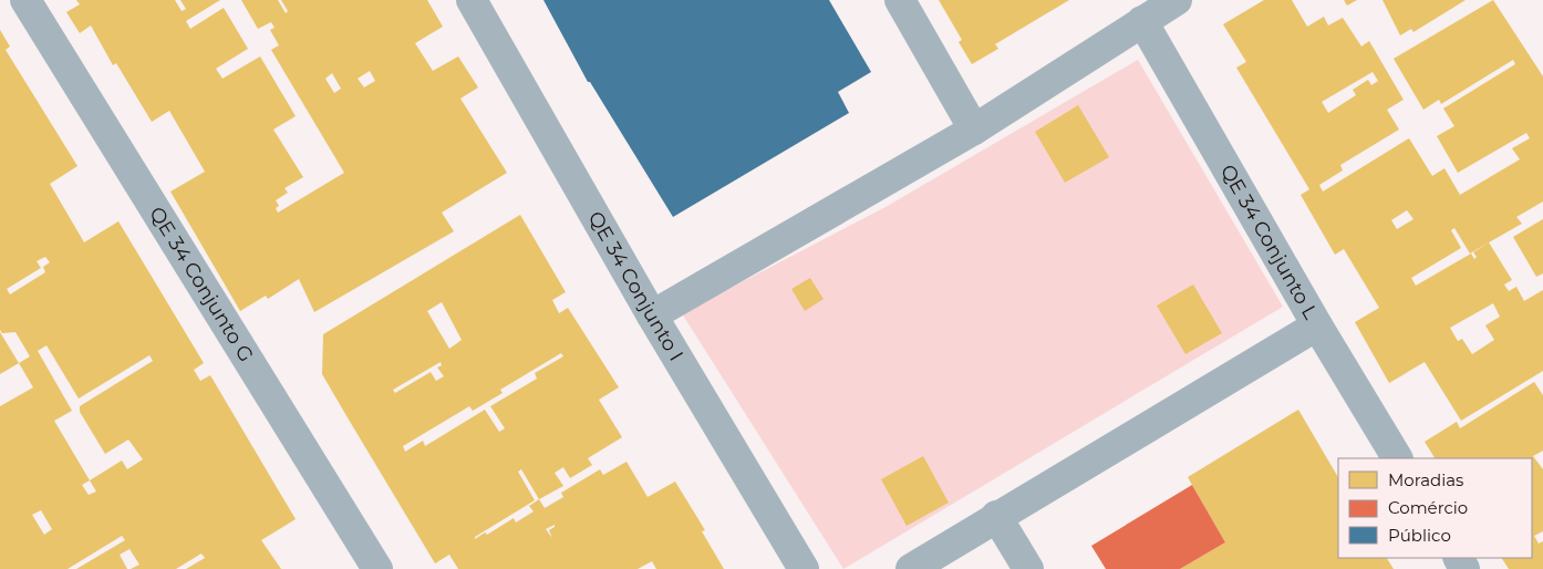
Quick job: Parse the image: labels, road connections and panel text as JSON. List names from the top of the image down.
{
  "streets": {
    "street": ["QE 34 Conjunto L", "QE 34 Conjunto G", "QE 34 Conjunto I"]
  },
  "legend": ["Moradias", "Comércio", "Público"]
}
